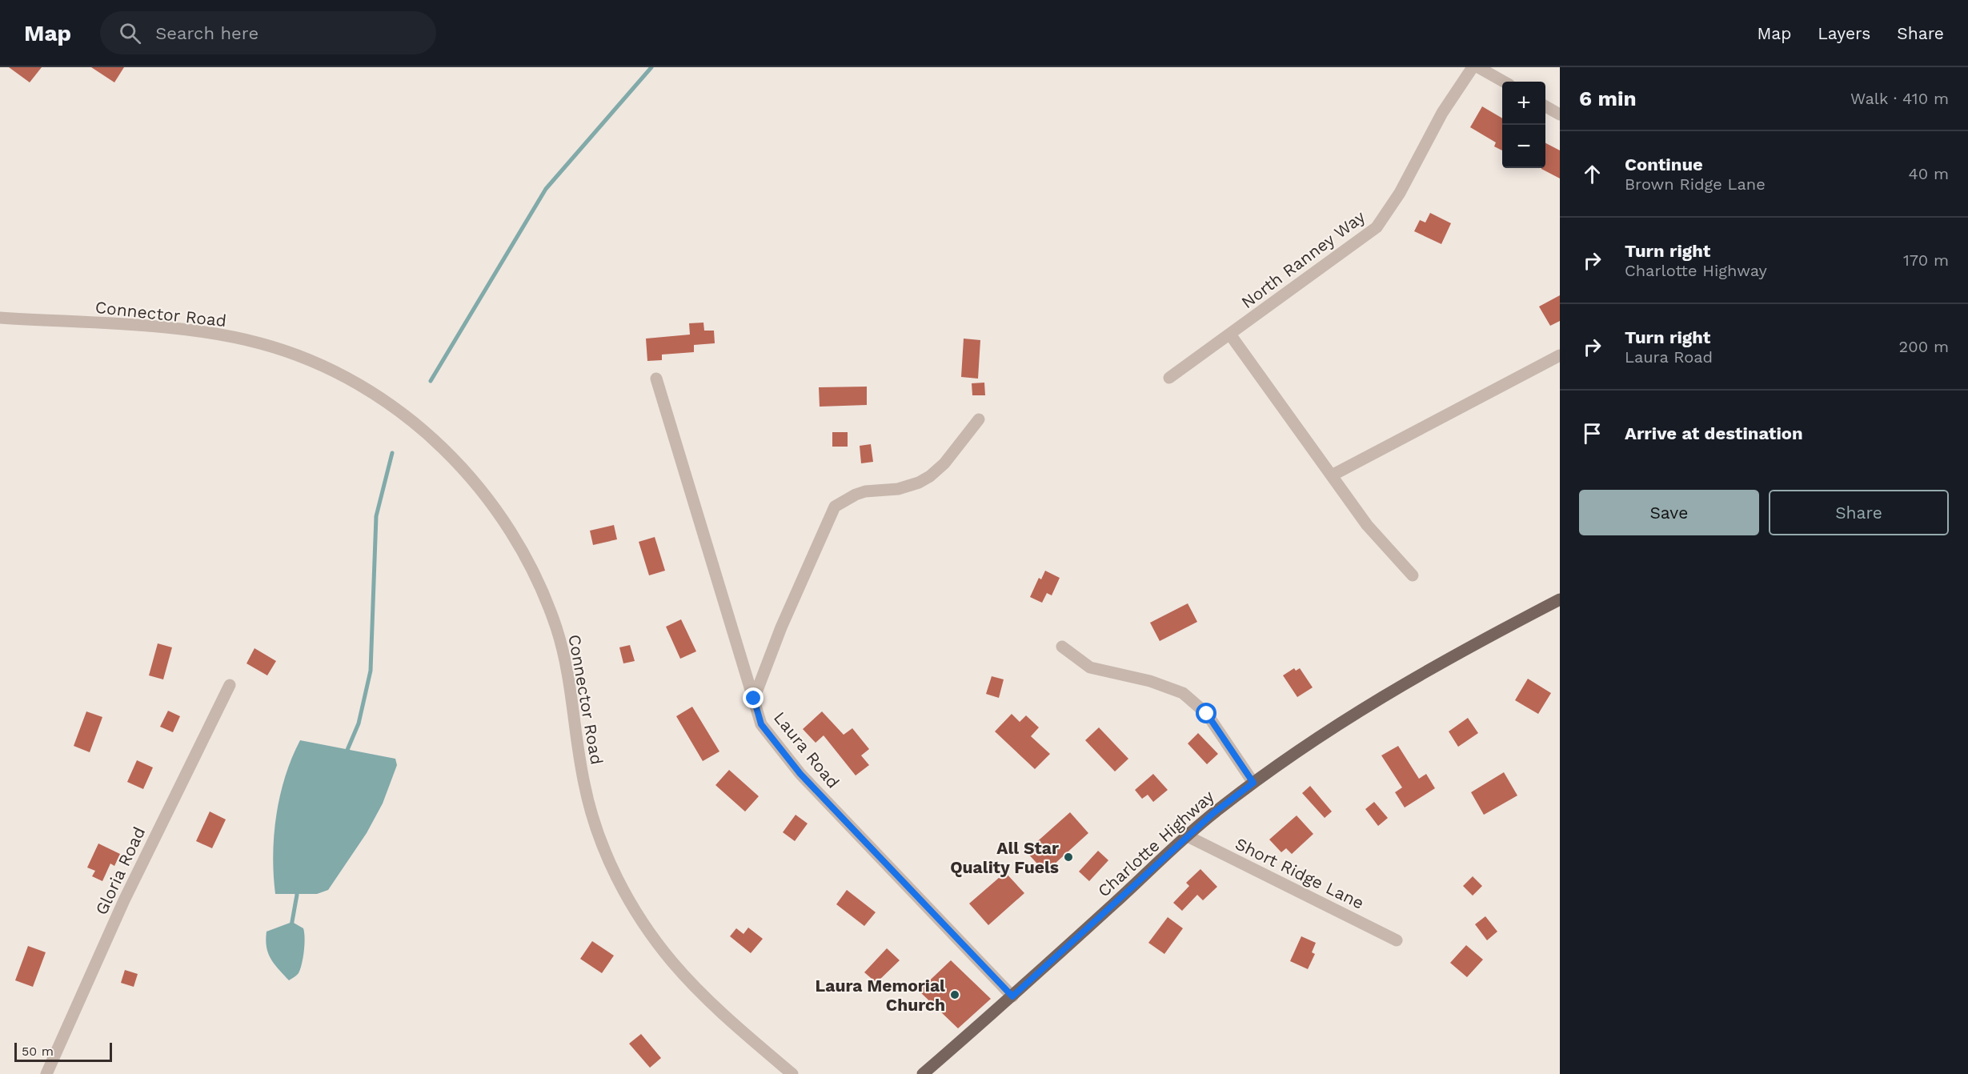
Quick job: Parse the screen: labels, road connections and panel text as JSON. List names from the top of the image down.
{
  "streets": {
    "main road": ["Charlotte Highway"],
    "street": [
      "North Ranney Way",
      "Connector Road",
      "Laura Road",
      "Gloria Road",
      "Short Ridge Lane"
    ]
  },
  "crossings": [
    ["Laura Road", "Charlotte Highway"],
    ["Charlotte Highway", "Short Ridge Lane"]
  ],
  "places": ["All Star Quality Fuels", "Laura Memorial Church"],
  "scale_bar": "50 m",
  "page": {
    "header": "Map",
    "search": "Search here",
    "nav": ["Map", "Layers", "Share"],
    "heading": ["6 min", "Walk · 410 m"],
    "map_buttons": ["+", "−"],
    "list": [
      ["Continue", "Brown Ridge Lane", "40 m"],
      ["Turn right", "Charlotte Highway", "170 m"],
      ["Turn right", "Laura Road", "200 m"],
      "Arrive at destination"
    ],
    "buttons": ["Save", "Share"],
    "scale": "50 m"
  }
}
